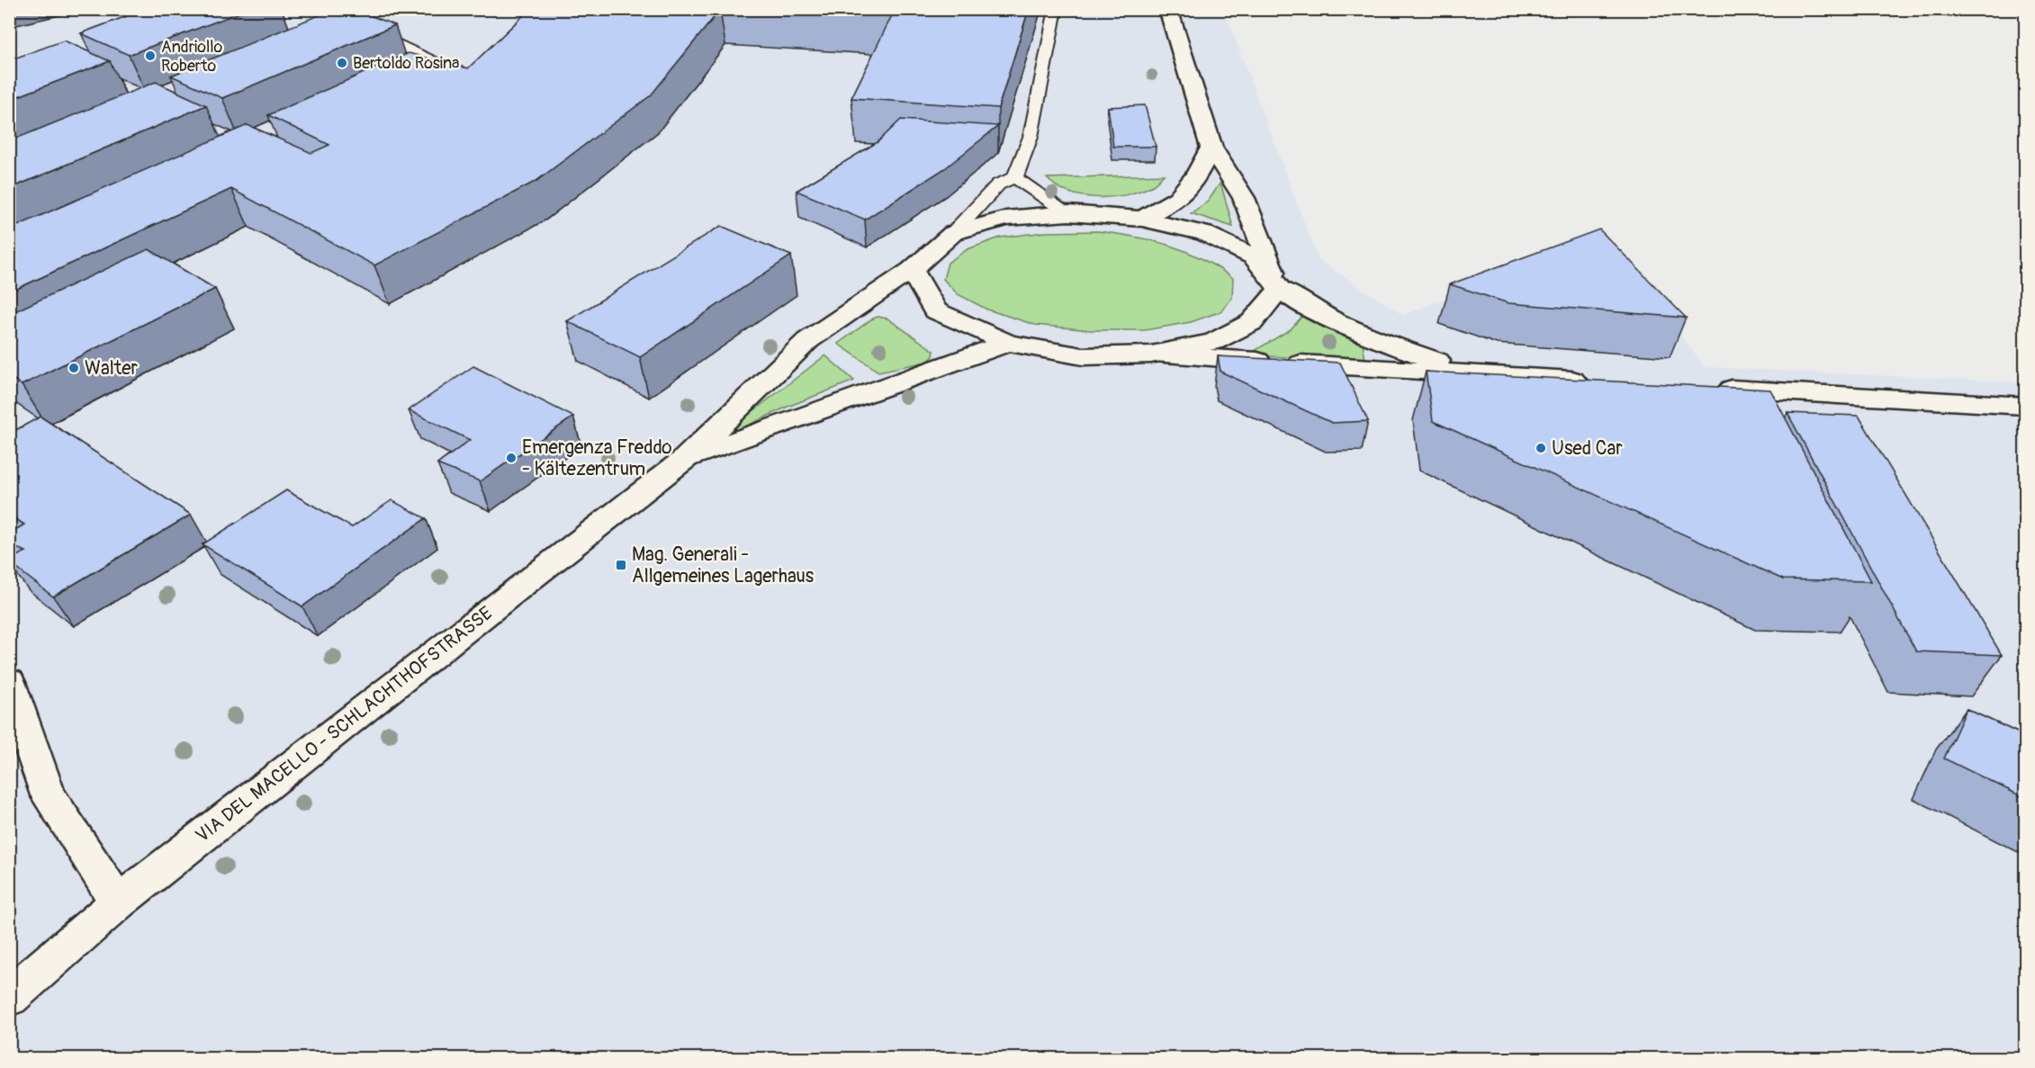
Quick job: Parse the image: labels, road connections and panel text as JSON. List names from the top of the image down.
{
  "streets": {
    "street": ["VIA DEL MACELLO - SCHLACHTHOFSTRASSE"]
  },
  "places": {
    "other": [
      "Andriollo Roberto",
      "Bertoldo Rosina",
      "Walter",
      "Used Car",
      "Emergenza Freddo - Kältezentrum"
    ],
    "transit": ["Mag. Generali - Allgemeines Lagerhaus"]
  }
}
